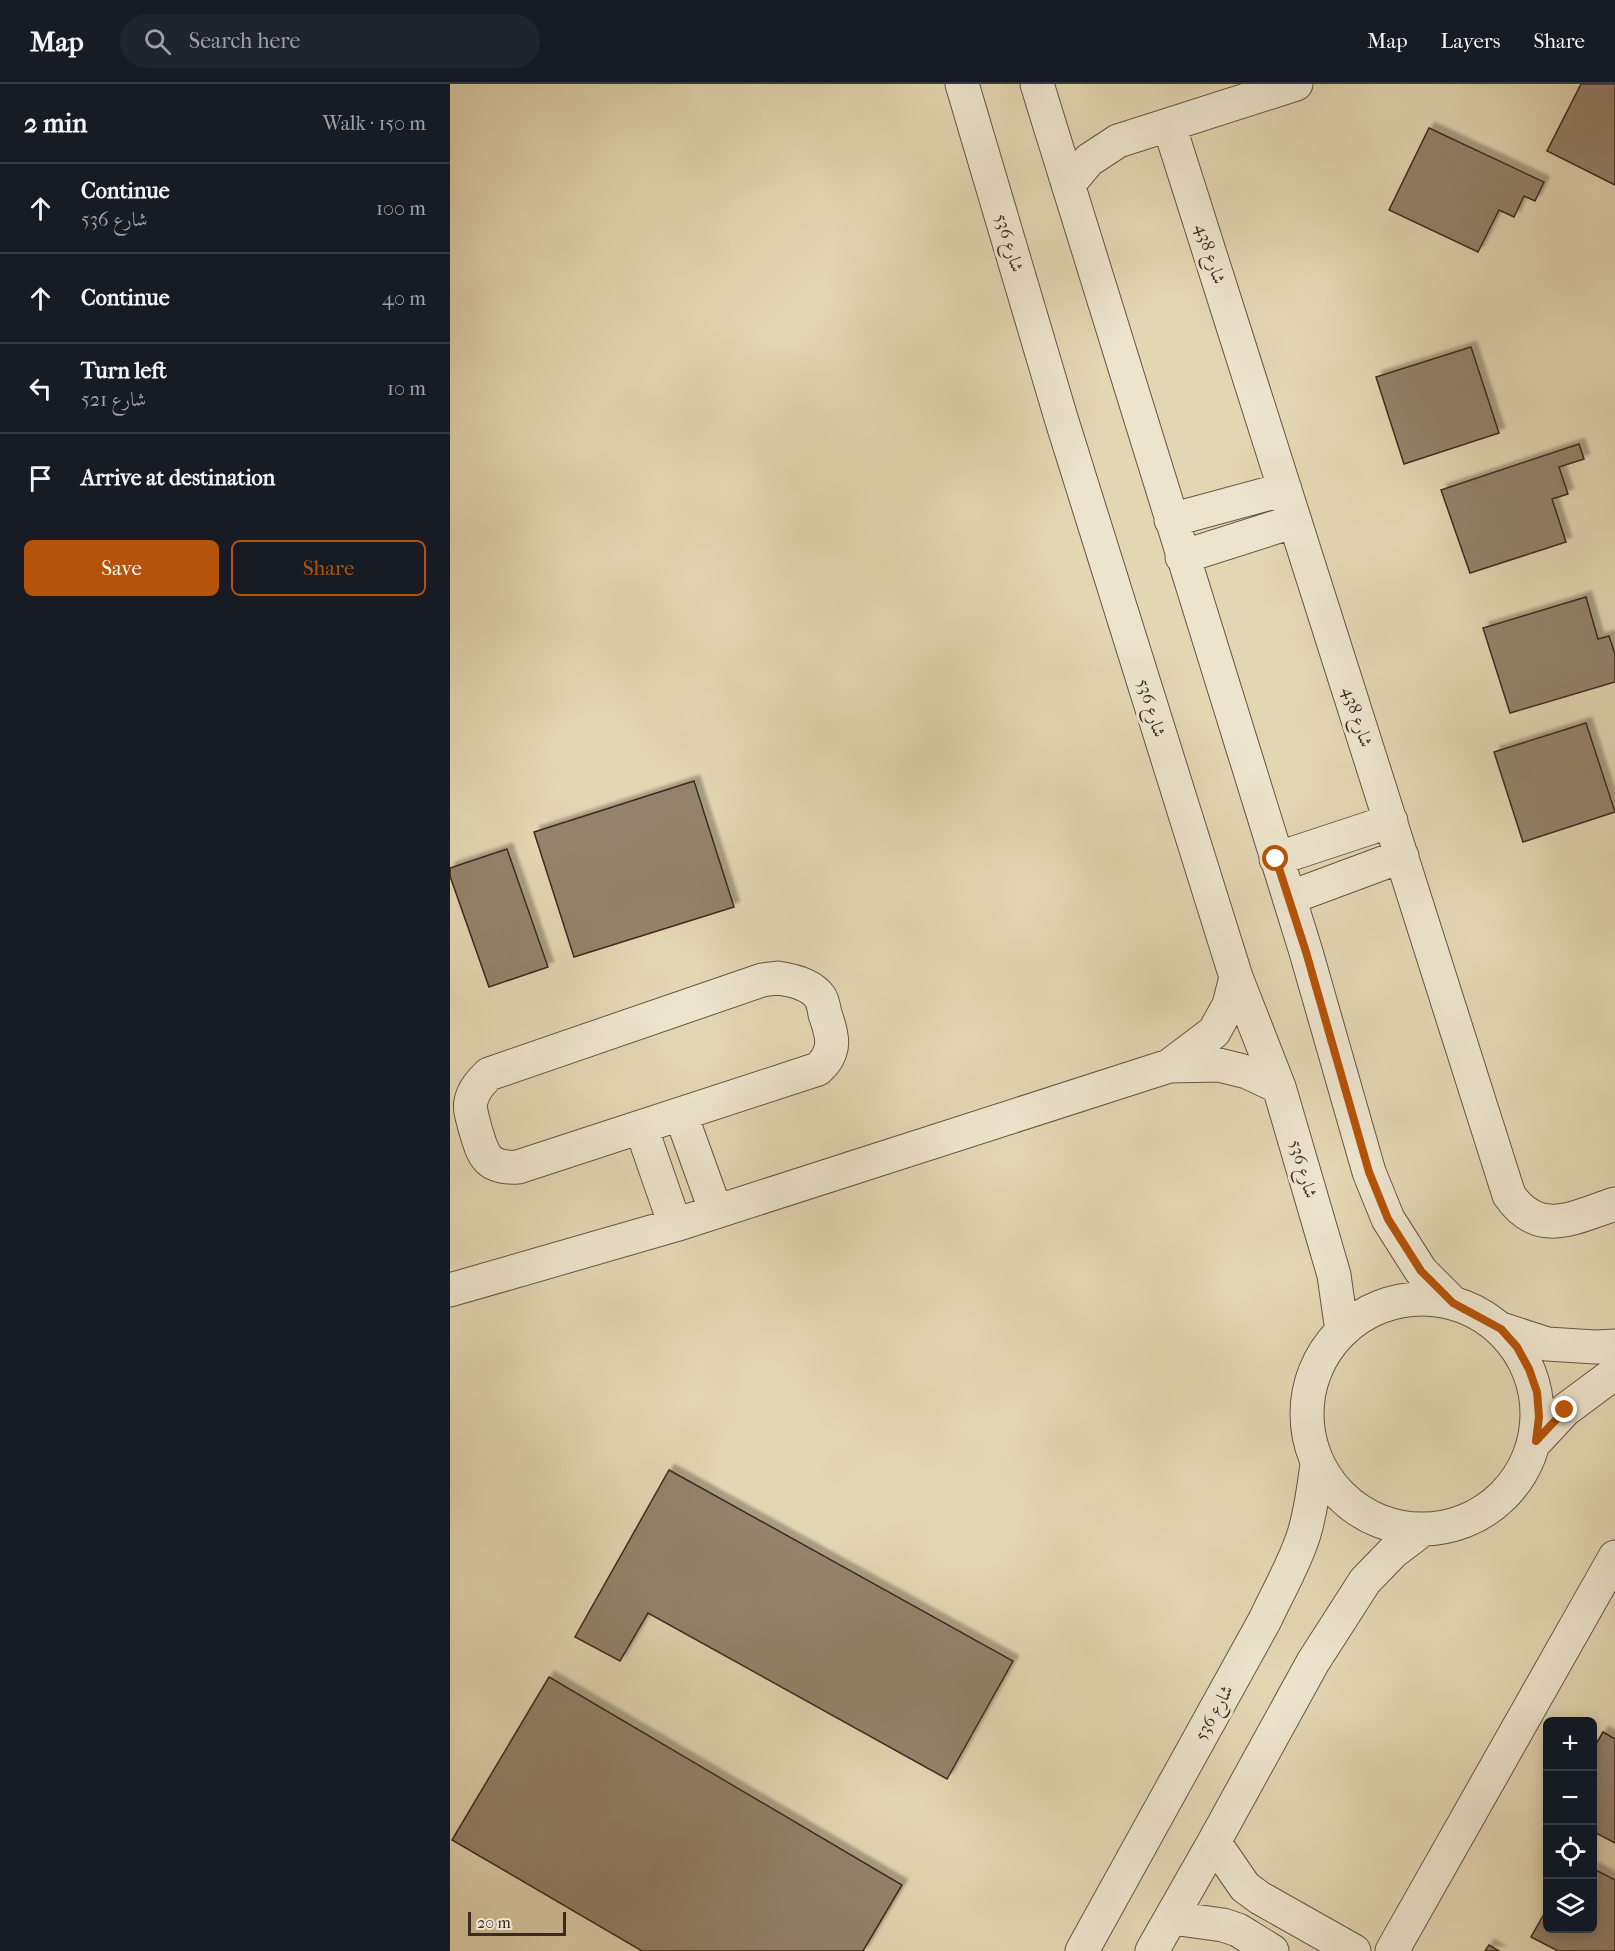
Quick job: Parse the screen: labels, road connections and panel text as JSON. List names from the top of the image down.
{
  "streets": {
    "street": ["شارع 536", "شارع 438"]
  },
  "scale_bar": "20 m",
  "page": {
    "header": "Map",
    "search": "Search here",
    "nav": ["Map", "Layers", "Share"],
    "heading": ["2 min", "Walk · 150 m"],
    "list": [
      ["Continue", "شارع 536", "100 m"],
      ["Continue", "40 m"],
      ["Turn left", "شارع 521", "10 m"],
      "Arrive at destination"
    ],
    "buttons": ["Save", "Share"],
    "map_buttons": ["+", "−"],
    "scale": "20 m"
  }
}
